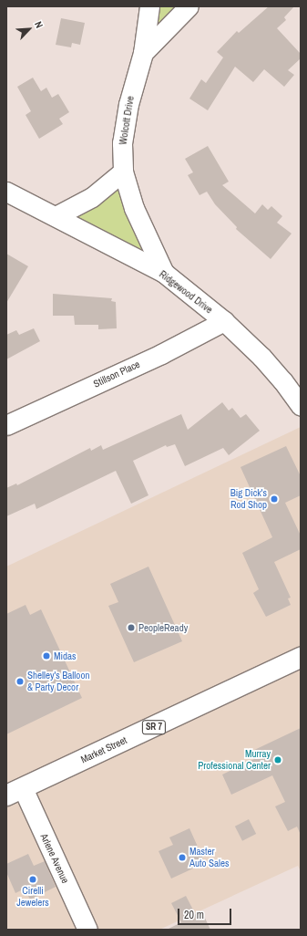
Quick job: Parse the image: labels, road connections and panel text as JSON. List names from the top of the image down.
{
  "streets": {
    "main road": ["SR 7", "Market Street"],
    "street": [
      "Wolcott Drive",
      "Ridgewood Drive",
      "Stillson Place",
      "Arlene Avenue"
    ]
  },
  "crossings": [
    ["Wolcott Drive", "Ridgewood Drive"],
    ["Ridgewood Drive", "Stillson Place"],
    ["Market Street", "Arlene Avenue"]
  ],
  "places": [
    "Big Dick's Rod Shop",
    "PeopleReady",
    "Midas",
    "Shelley's Balloon & Party Decor",
    "Murray Professional Center",
    "Master Auto Sales",
    "Cirelli Jewelers"
  ],
  "scale_bar": "20 m",
  "north": "top right"
}
